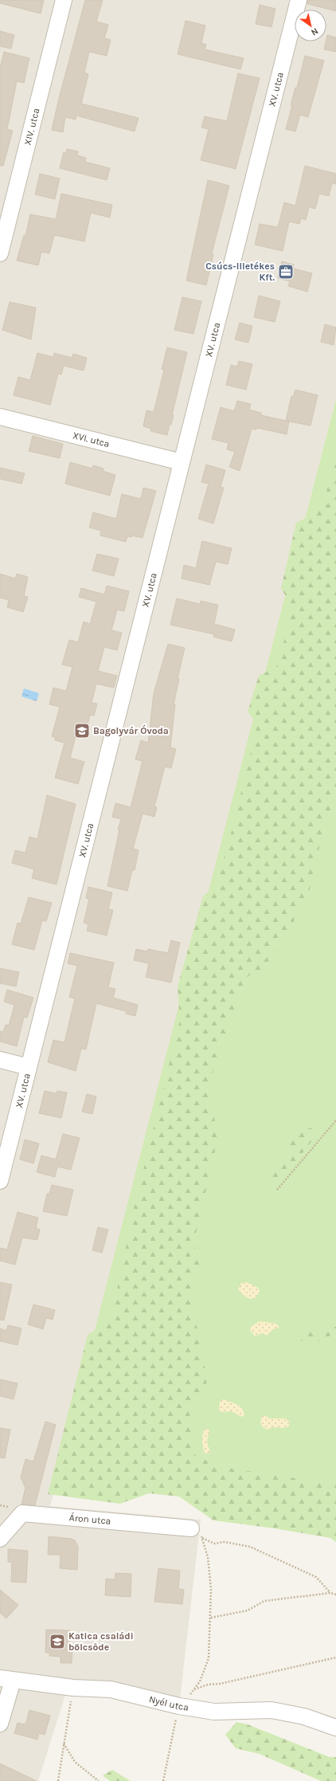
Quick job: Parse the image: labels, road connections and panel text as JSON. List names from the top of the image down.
{
  "streets": {
    "street": [
      "XV. utca",
      "XIV. utca",
      "XVI. utca",
      "Áron utca",
      "Nyél utca"
    ]
  },
  "crossings": [
    ["XV. utca", "XVI. utca"]
  ],
  "places": {
    "office": ["Csúcs-Illetékes Kft."],
    "school or university": ["Bagolyvár Óvoda", "Katica családi bölcsőde"]
  },
  "north": "bottom right"
}
